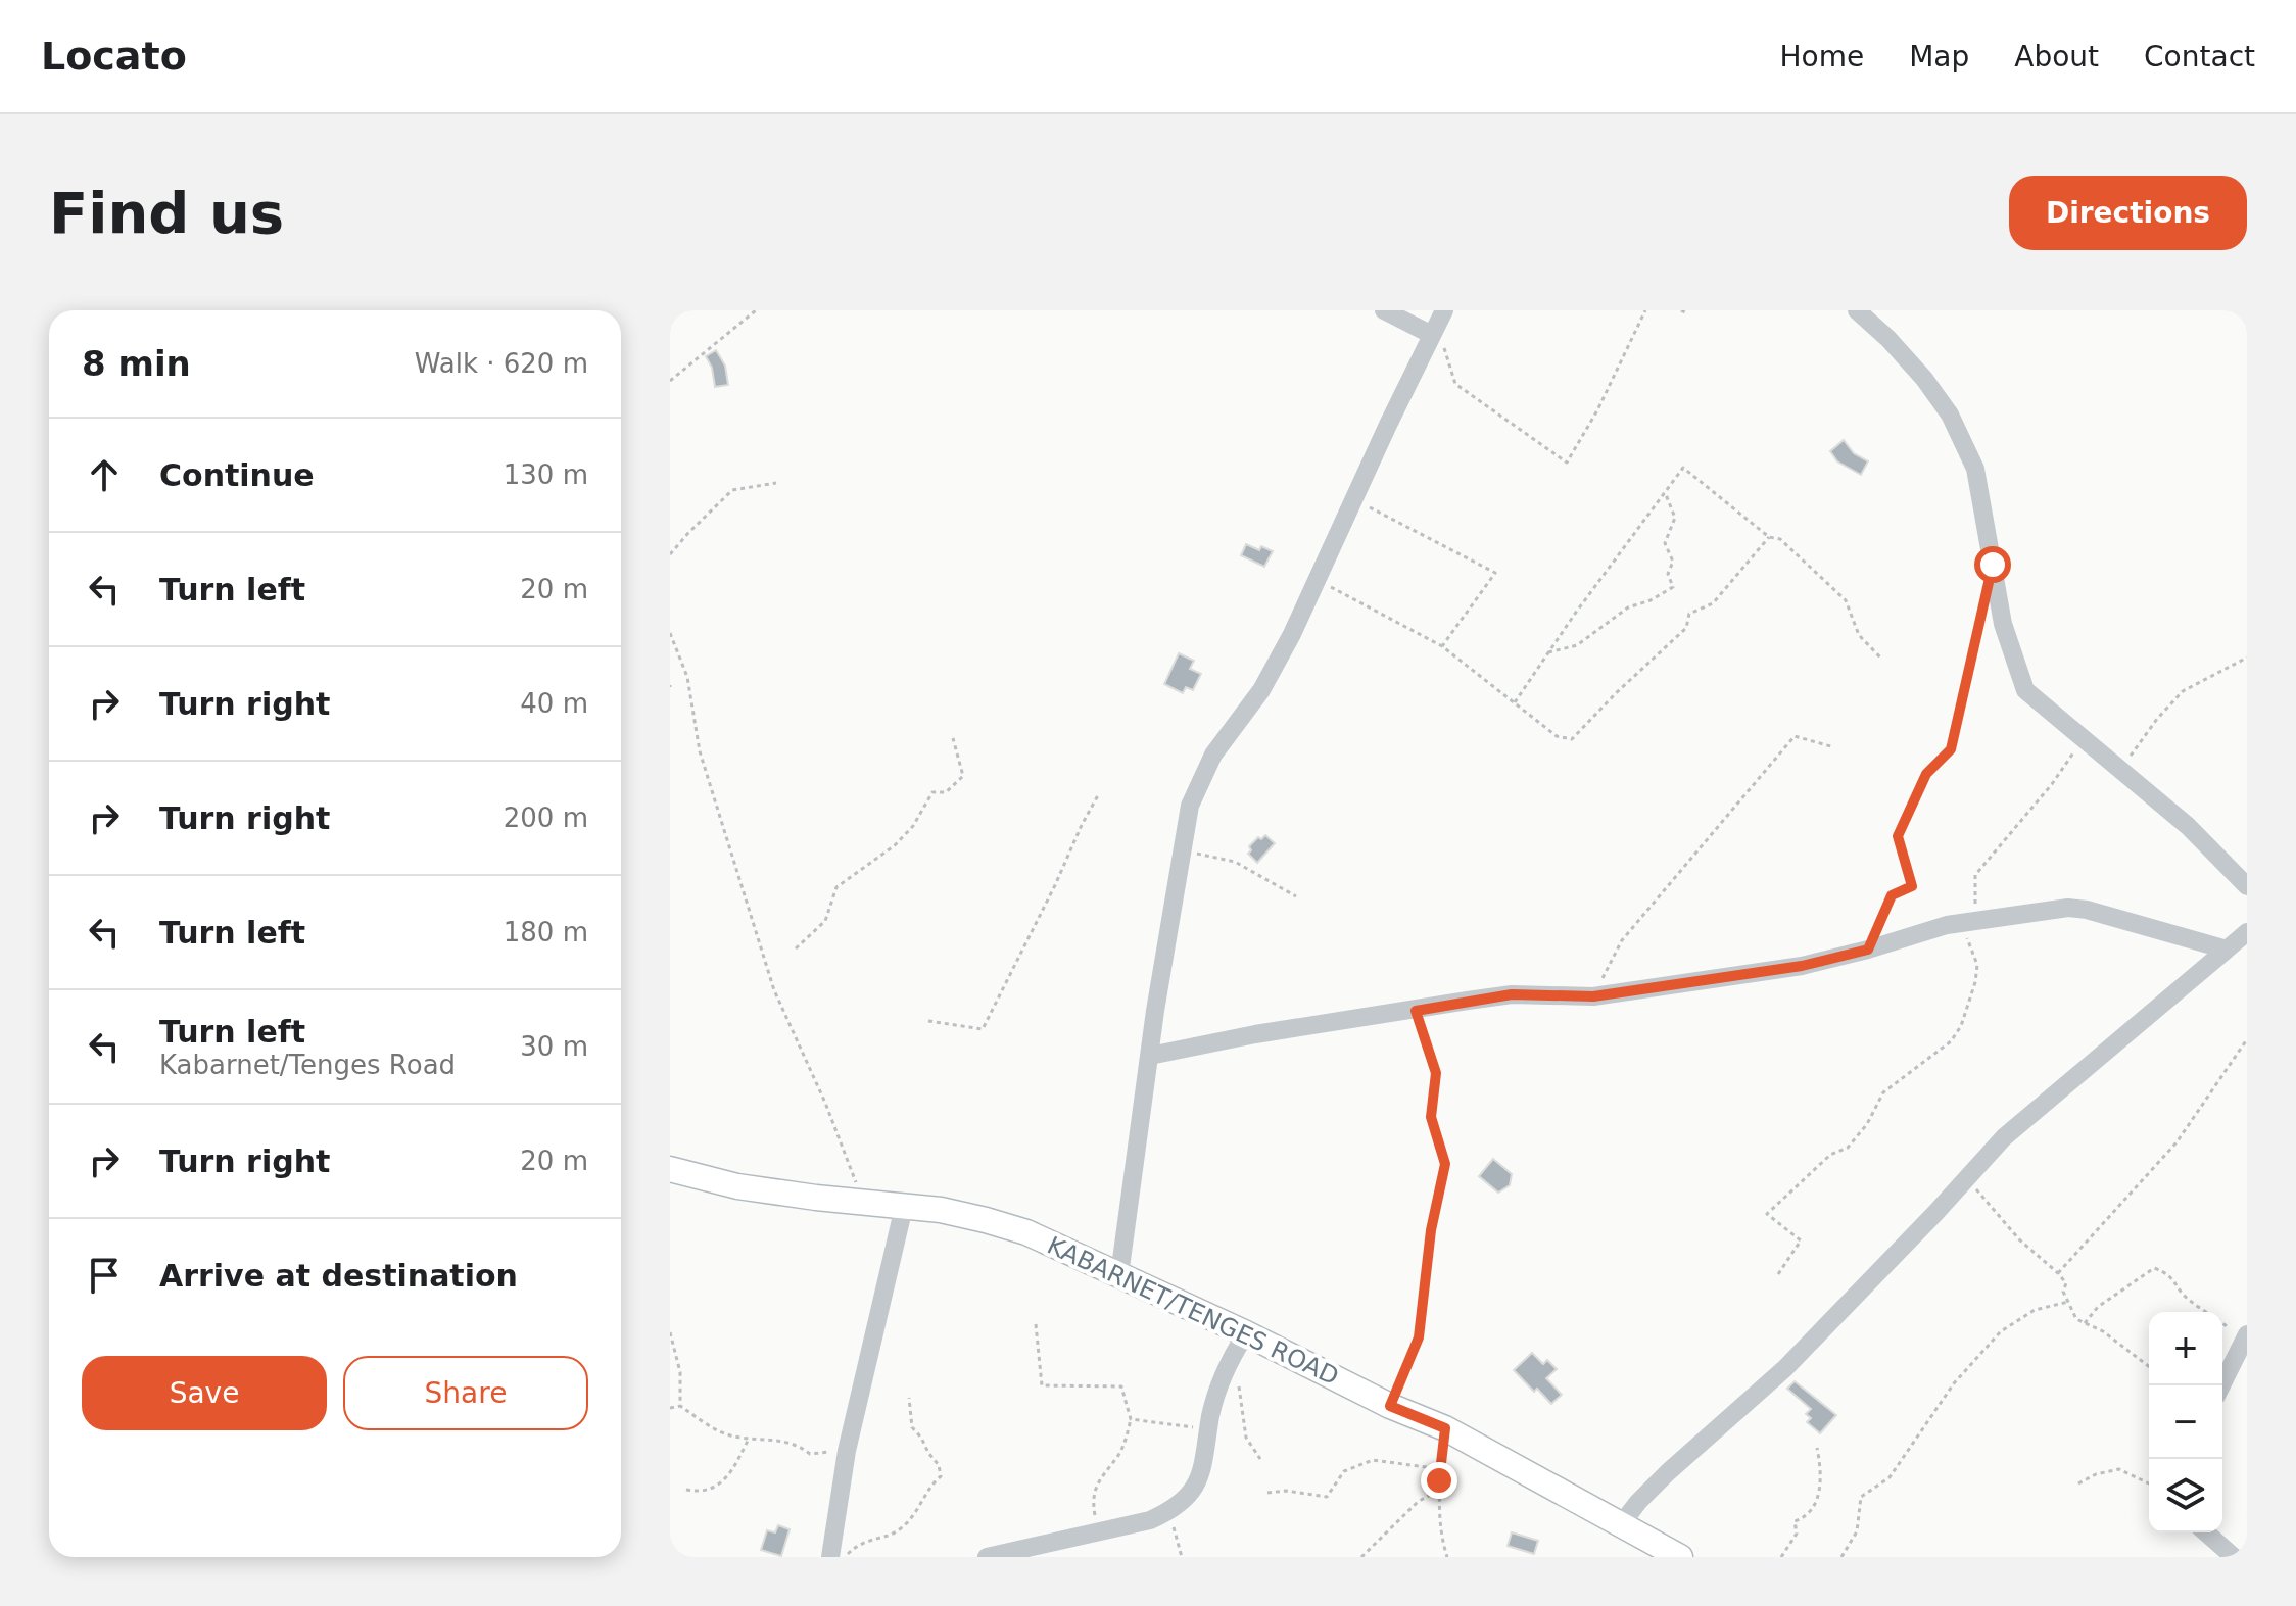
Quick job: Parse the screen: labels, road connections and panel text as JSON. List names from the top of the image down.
{
  "streets": {
    "street": ["KABARNET/TENGES ROAD"]
  },
  "page": {
    "header": "Locato",
    "nav": [
      "Home",
      "Map",
      "About",
      "Contact"
    ],
    "buttons": [
      "Directions",
      ["Save", "Share"]
    ],
    "title": "Find us",
    "heading": ["8 min", "Walk · 620 m"],
    "list": [
      ["Continue", "130 m"],
      ["Turn left", "20 m"],
      ["Turn right", "40 m"],
      ["Turn right", "200 m"],
      ["Turn left", "180 m"],
      ["Turn left", "Kabarnet/Tenges Road", "30 m"],
      ["Turn right", "20 m"],
      "Arrive at destination"
    ],
    "map_buttons": ["+", "−"]
  }
}
